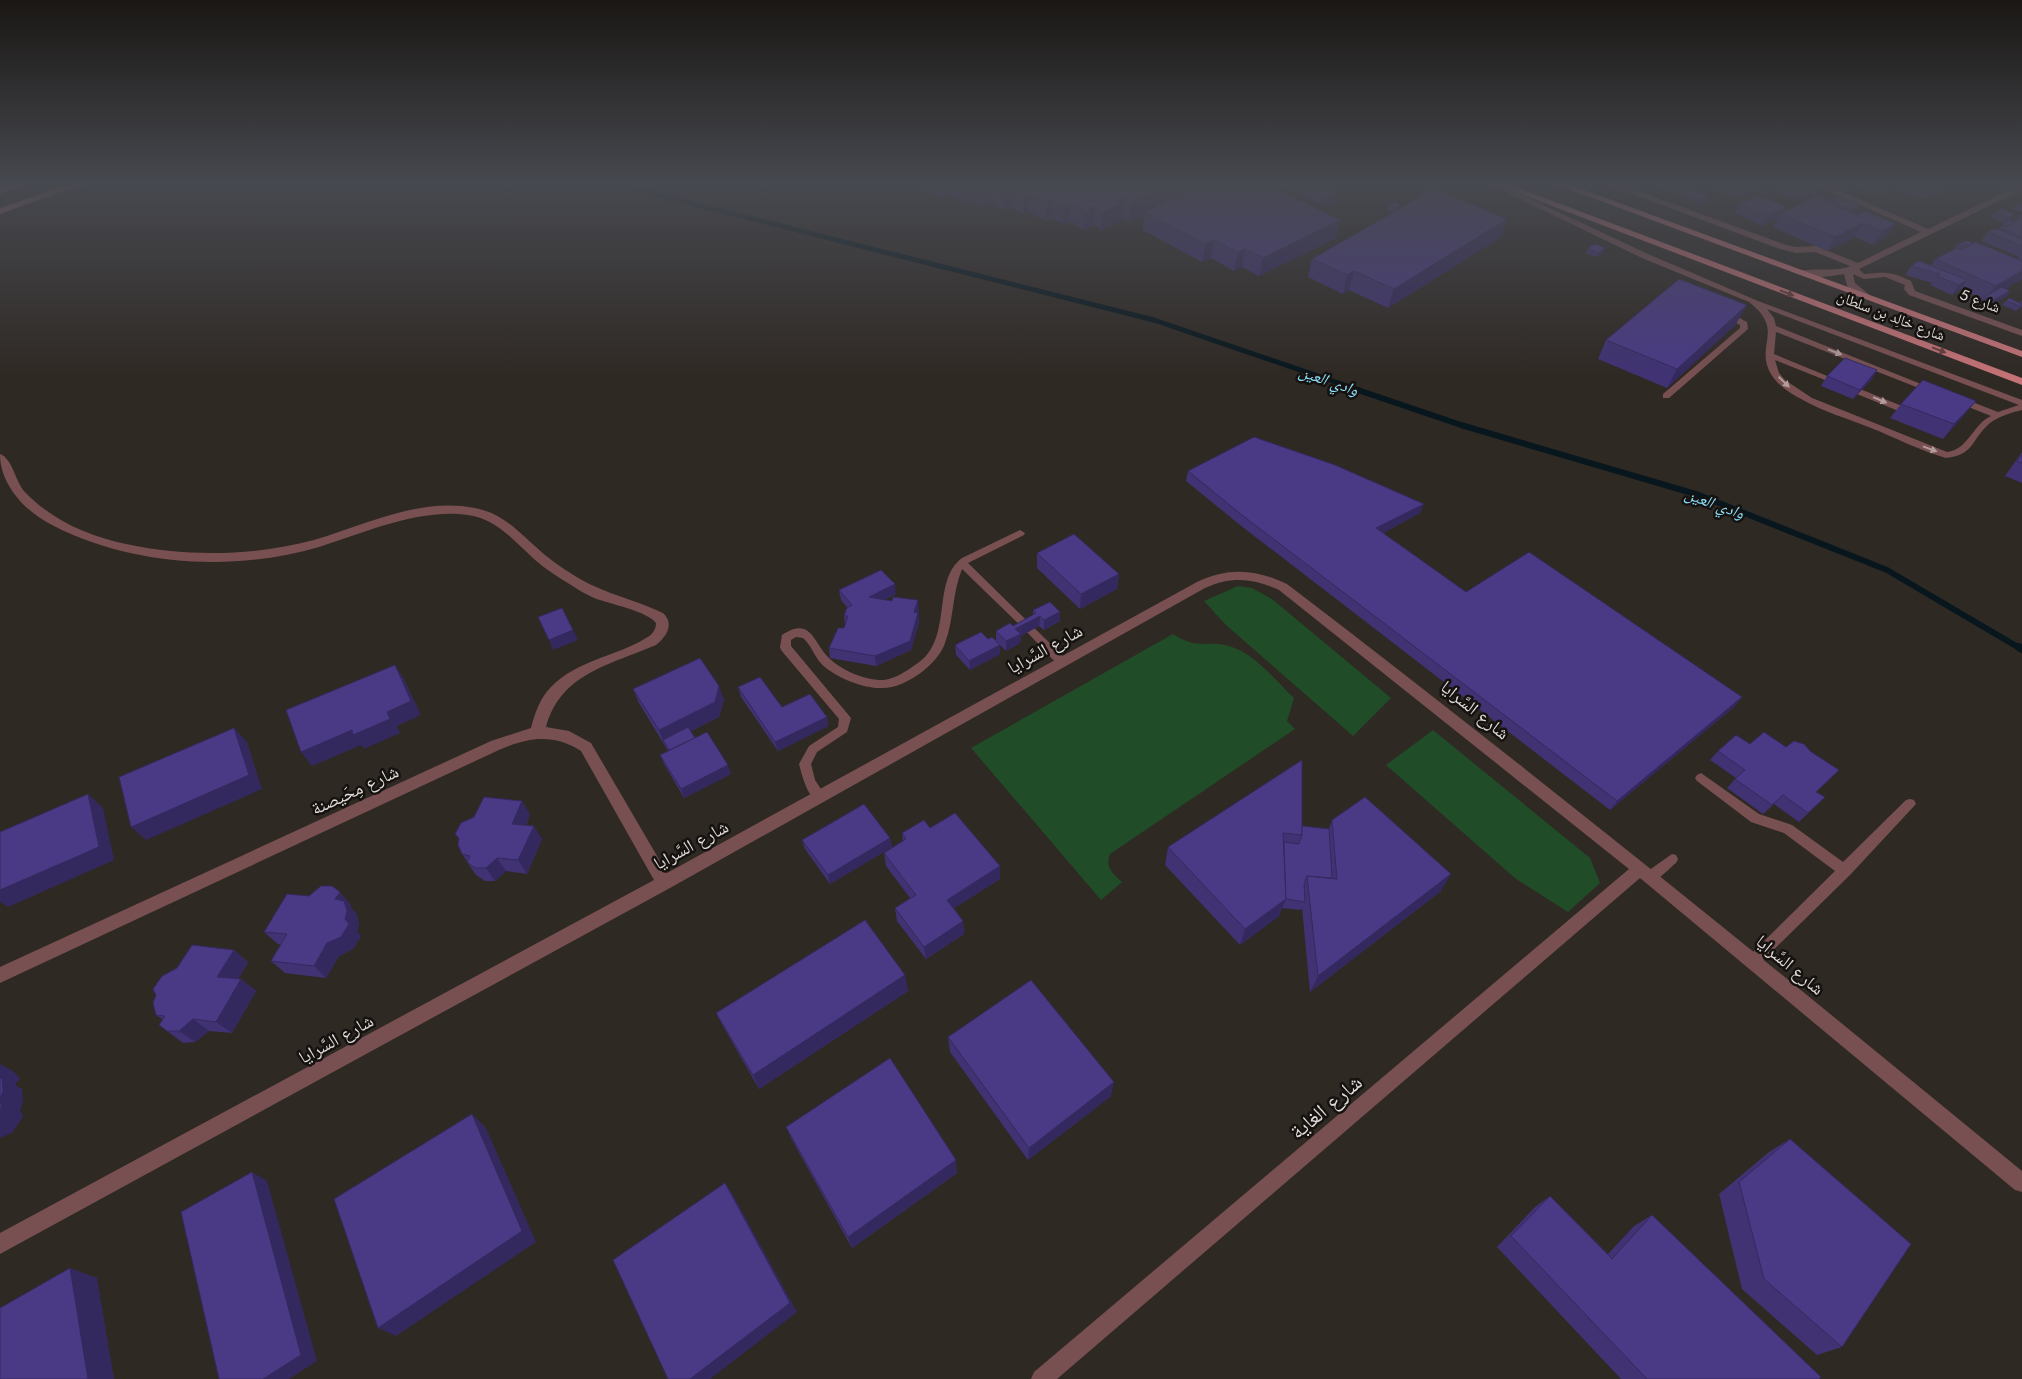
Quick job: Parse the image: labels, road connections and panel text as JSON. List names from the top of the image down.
{
  "streets": {
    "main road": ["شارع خالِد بن سلطان"],
    "street": [
      "شارع 5",
      "شارع السَّرايا",
      "شارع مِحَيصنة",
      "شارع الغاية"
    ]
  },
  "crossings": [
    ["شارع السَّرايا", "شارع مِحَيصنة"],
    ["شارع السَّرايا", "شارع الغاية"]
  ],
  "water": ["وادي العين"]
}
